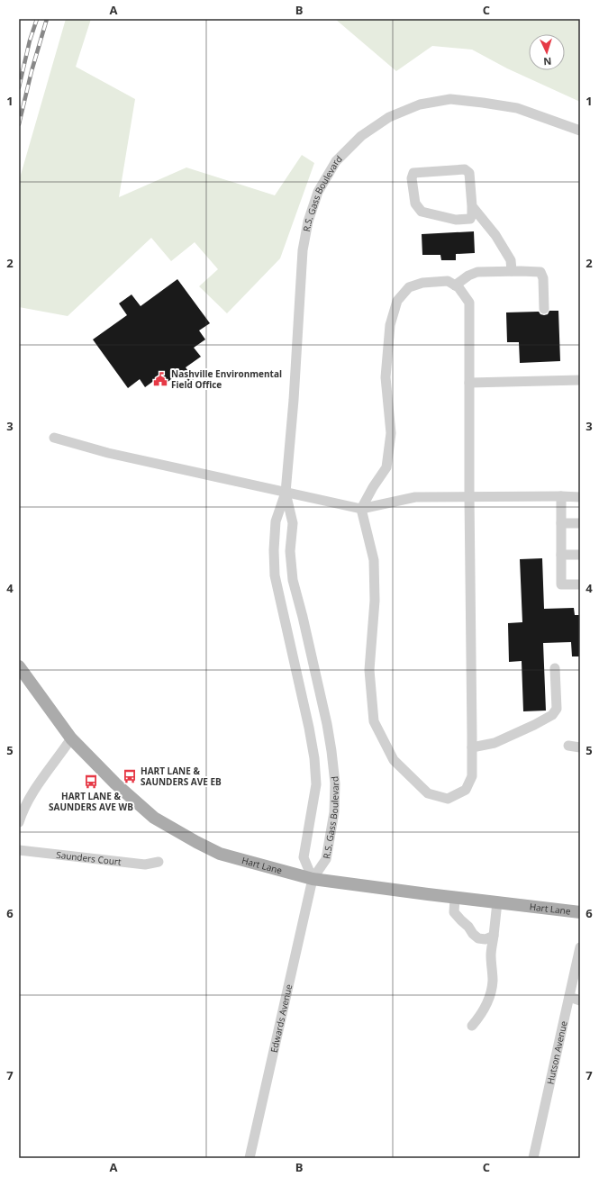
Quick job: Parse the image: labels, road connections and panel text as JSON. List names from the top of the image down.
{
  "streets": {
    "main road": ["Hart Lane"],
    "street": [
      "R.S. Gass Boulevard",
      "Saunders Court",
      "Edwards Avenue",
      "Hutson Avenue"
    ]
  },
  "crossings": [
    ["R.S. Gass Boulevard", "Hart Lane"],
    ["R.S. Gass Boulevard", "Edwards Avenue"],
    ["Hart Lane", "Edwards Avenue"]
  ],
  "places": {
    "public building": ["Nashville Environmental Field Office"],
    "bus stop": ["HART LANE & SAUNDERS AVE EB", "HART LANE & SAUNDERS AVE WB"]
  },
  "north": "bottom",
  "grid": {
    "columns": ["A", "B", "C"],
    "rows": [
      "1",
      "2",
      "3",
      "4",
      "5",
      "6",
      "7"
    ]
  }
}
